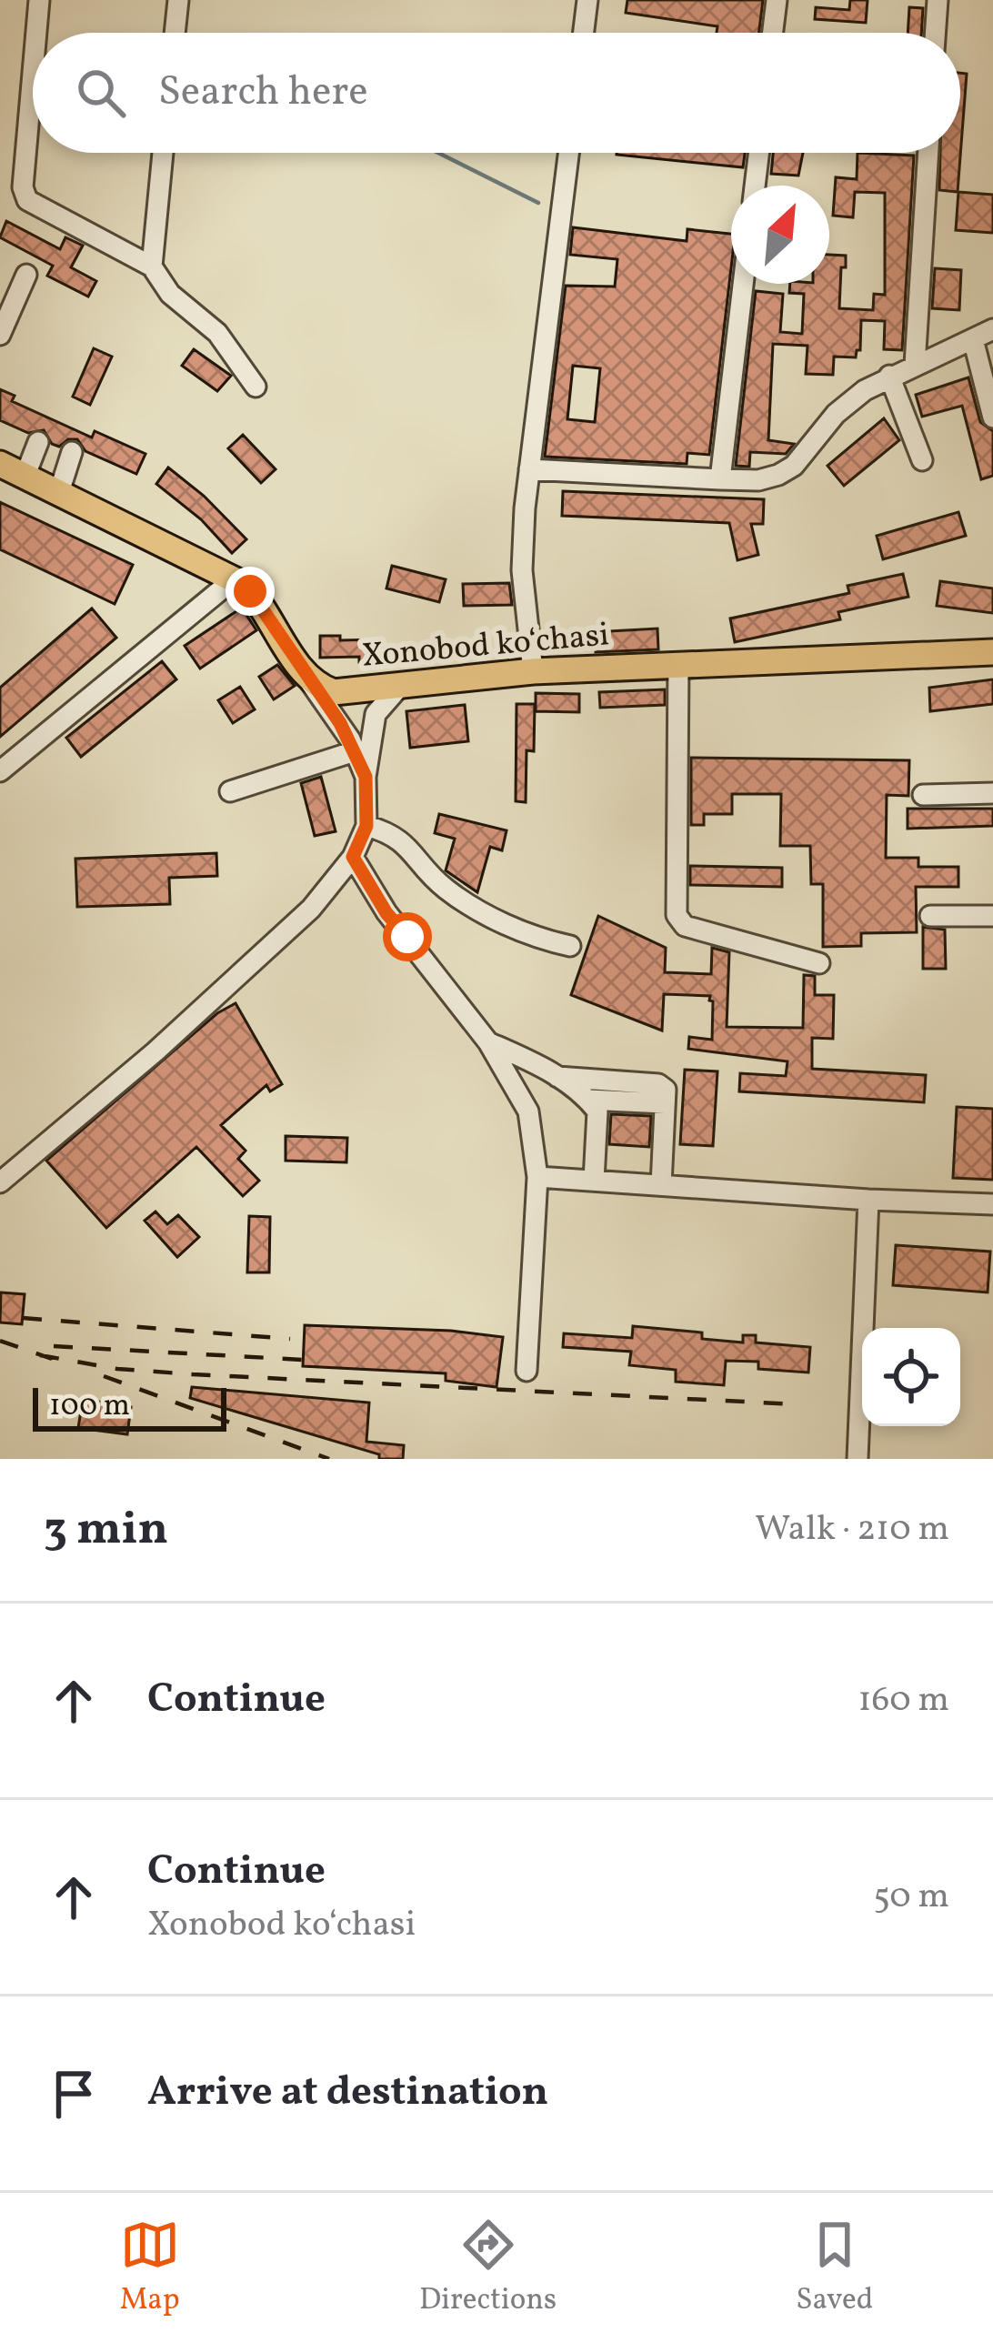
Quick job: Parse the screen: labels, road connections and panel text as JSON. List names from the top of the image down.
{
  "streets": {
    "main road": ["Xonobod koʻchasi"]
  },
  "scale_bar": "100 m",
  "north": "top right",
  "page": {
    "search": "Search here",
    "scale": "100 m",
    "heading": ["3 min", "Walk · 210 m"],
    "list": [
      ["Continue", "160 m"],
      ["Continue", "Xonobod koʻchasi", "50 m"],
      "Arrive at destination"
    ],
    "nav": ["Map", "Directions", "Saved"]
  }
}
